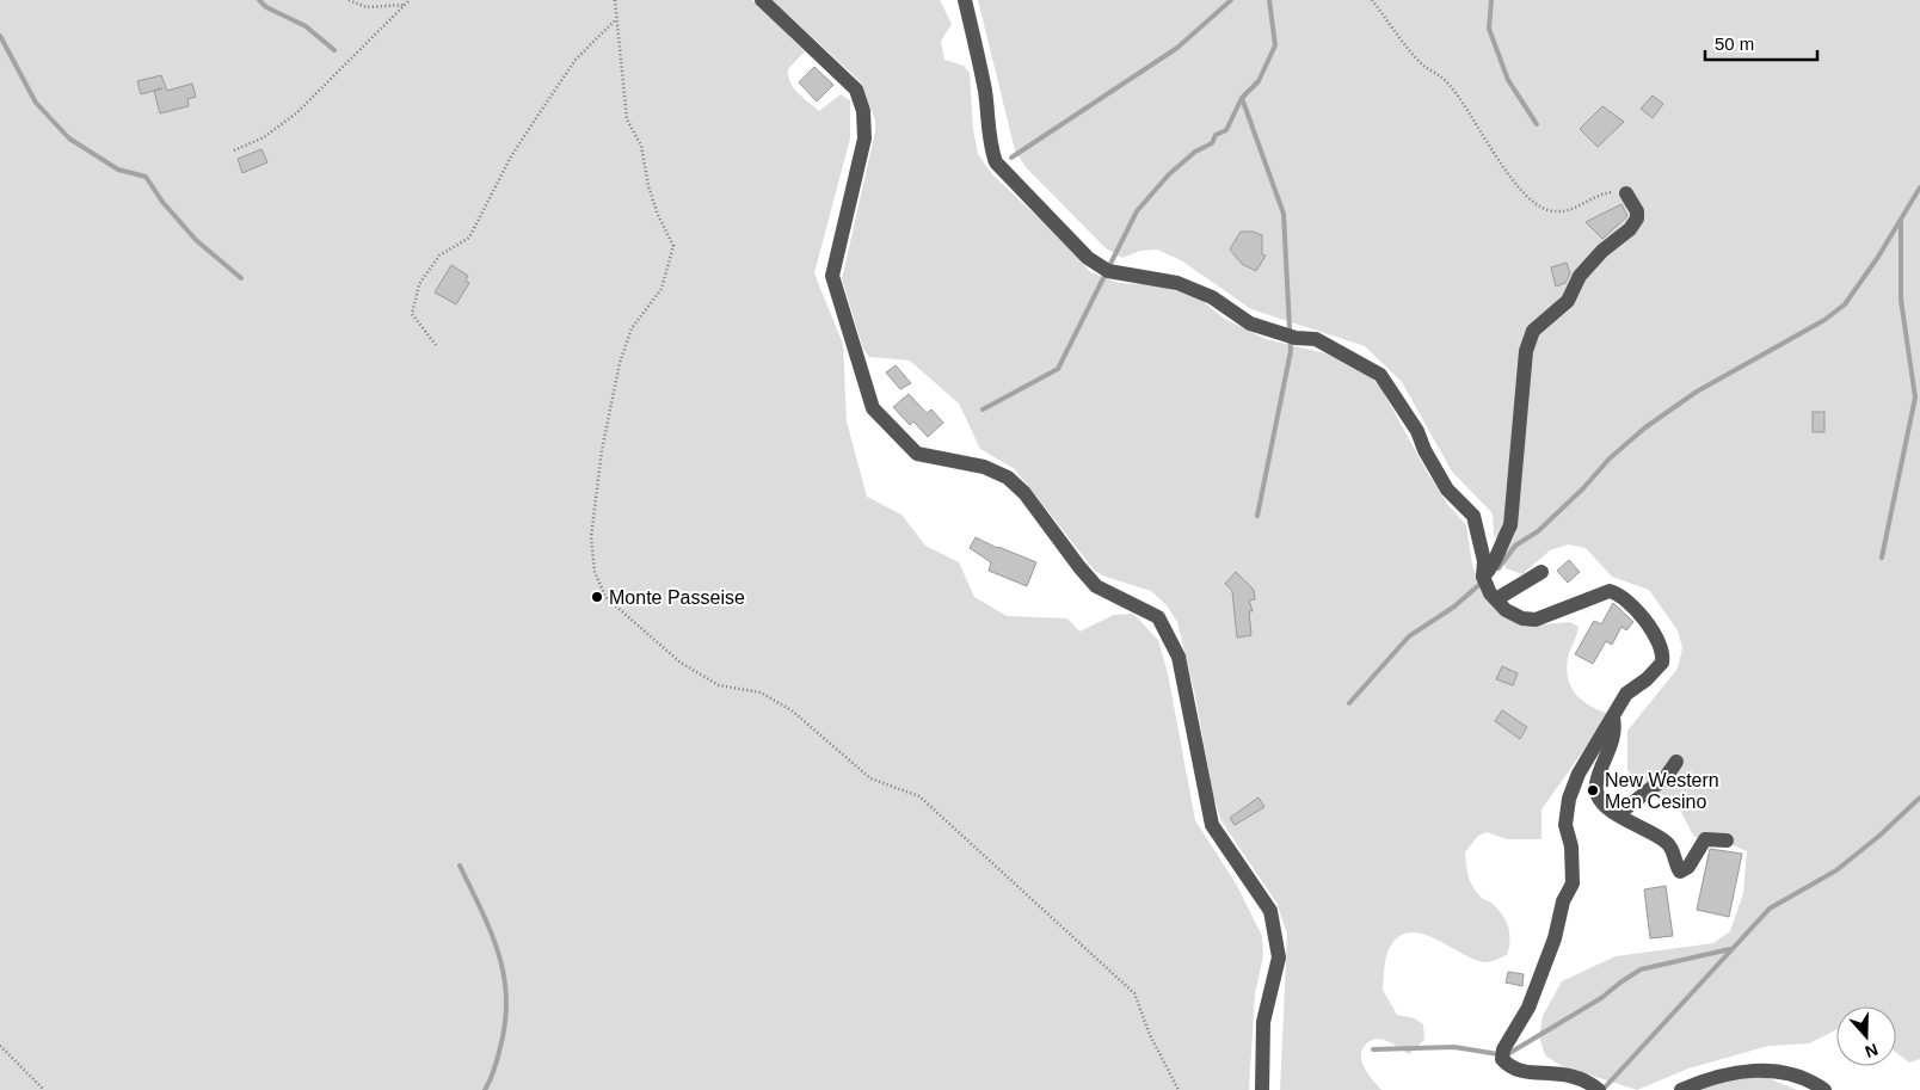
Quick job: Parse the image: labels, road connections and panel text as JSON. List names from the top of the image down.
{
  "places": ["Monte Passeise", "New Western Men Cesino"],
  "scale_bar": "50 m",
  "north": "bottom"
}
